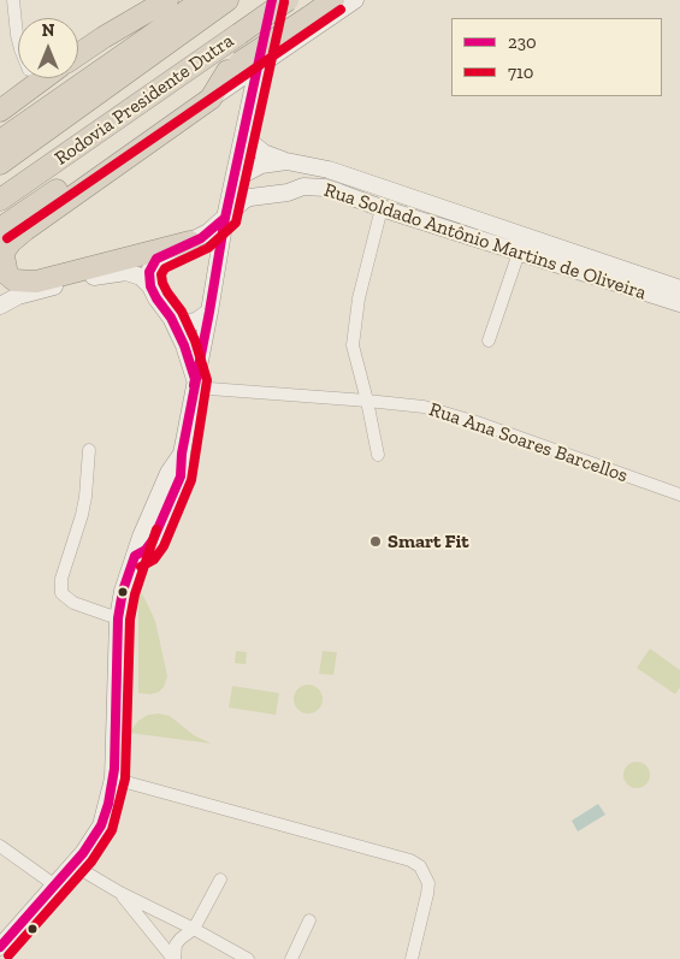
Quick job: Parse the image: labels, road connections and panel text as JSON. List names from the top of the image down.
{
  "streets": {
    "highway": ["Rodovia Presidente Dutra"],
    "main road": ["Rua Soldado Antônio Martins de Oliveira"],
    "street": ["Rua Ana Soares Barcellos"]
  },
  "places": ["Smart Fit"],
  "lines": ["transit line 230", "transit line 710"],
  "legend": ["230", "710"],
  "north": "top"
}
